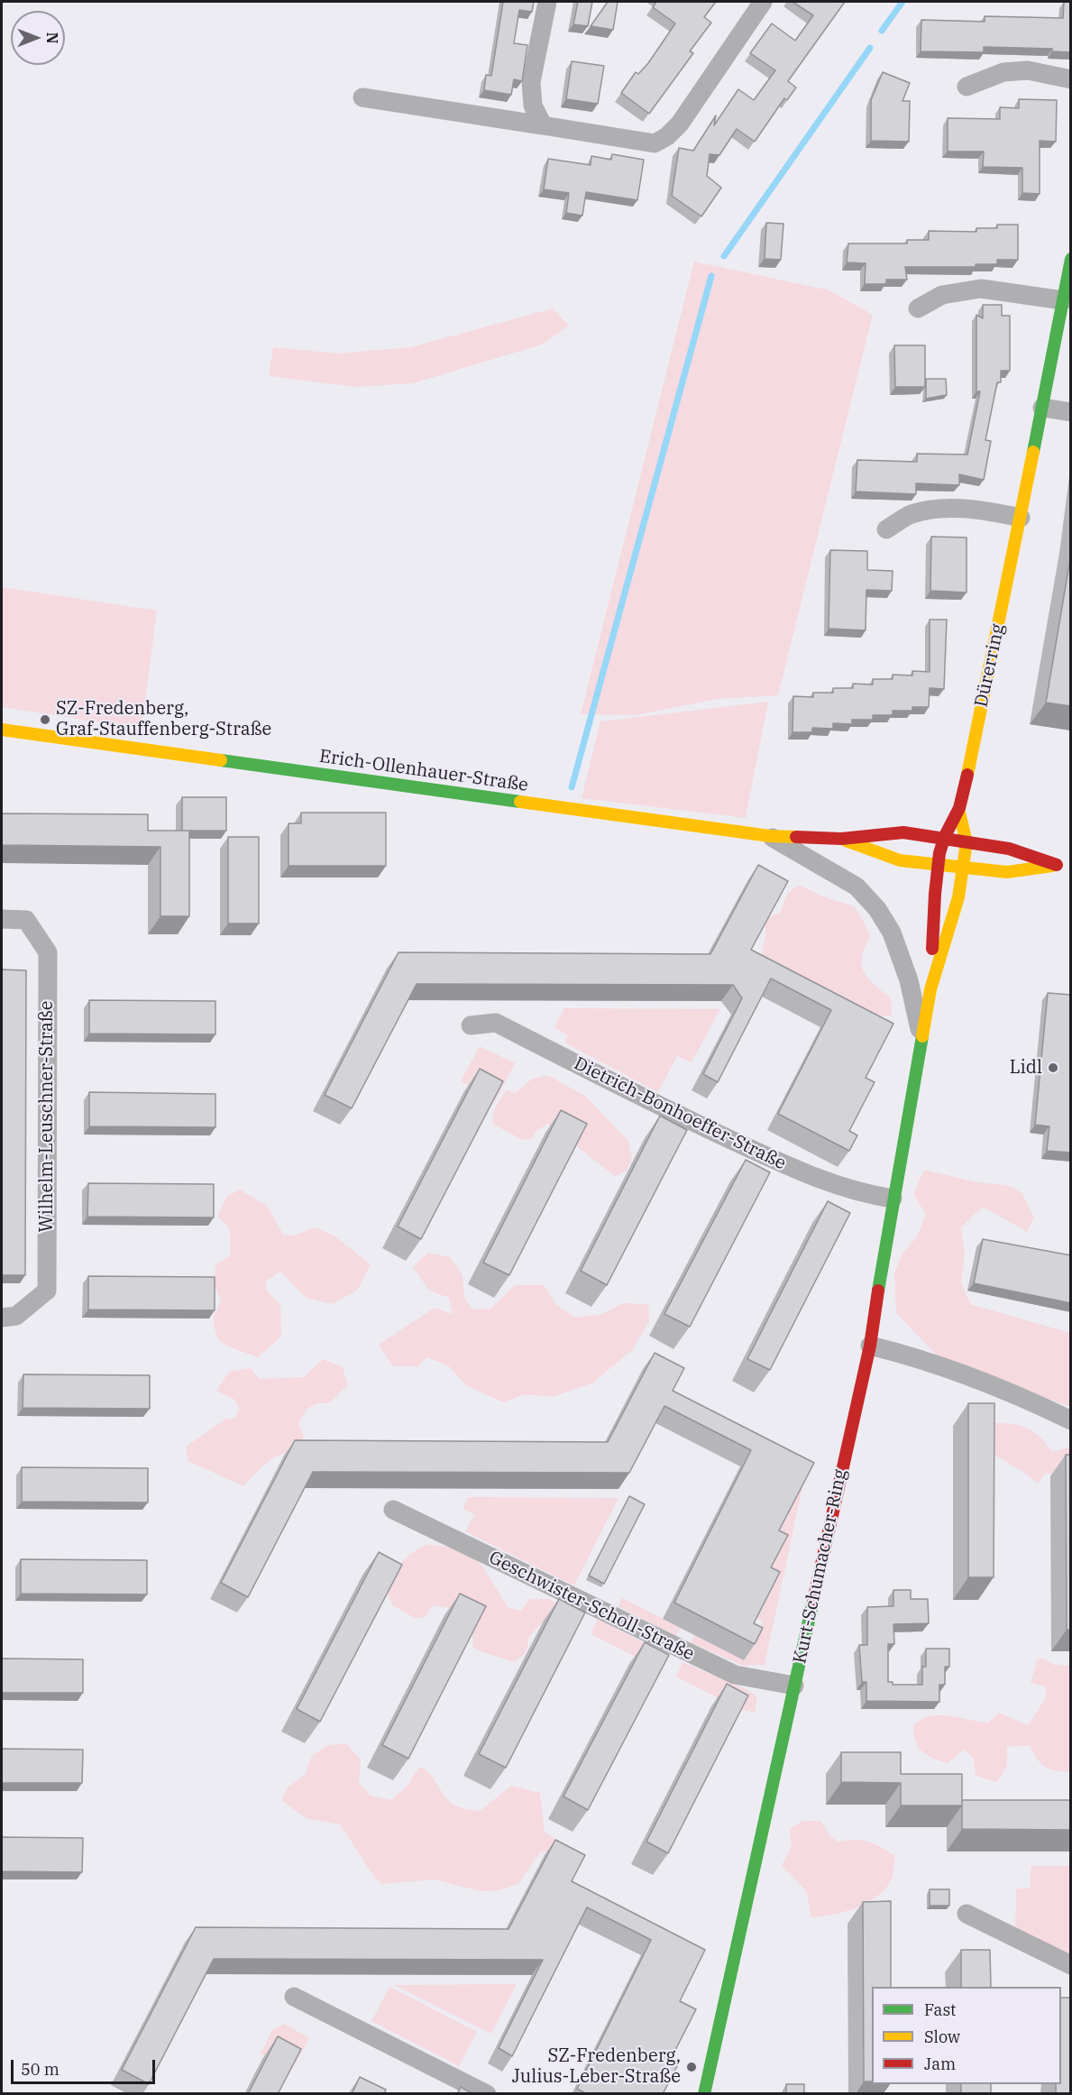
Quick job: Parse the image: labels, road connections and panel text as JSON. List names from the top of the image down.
{
  "streets": {
    "street": [
      "Dürerring",
      "Erich-Ollenhauer-Straße",
      "Dietrich-Bonhoeffer-Straße",
      "Wilhelm-Leuschner-Straße",
      "Kurt-Schumacher-Ring",
      "Geschwister-Scholl-Straße"
    ]
  },
  "crossings": [
    ["Dürerring", "Erich-Ollenhauer-Straße"],
    ["Dürerring", "Kurt-Schumacher-Ring"],
    ["Erich-Ollenhauer-Straße", "Kurt-Schumacher-Ring"],
    ["Dietrich-Bonhoeffer-Straße", "Kurt-Schumacher-Ring"],
    ["Kurt-Schumacher-Ring", "Geschwister-Scholl-Straße"]
  ],
  "places": ["SZ-Fredenberg, Graf-Stauffenberg-Straße", "Lidl", "SZ-Fredenberg, Julius-Leber-Straße"],
  "legend": ["Fast", "Slow", "Jam"],
  "scale_bar": "50 m",
  "north": "right"
}
